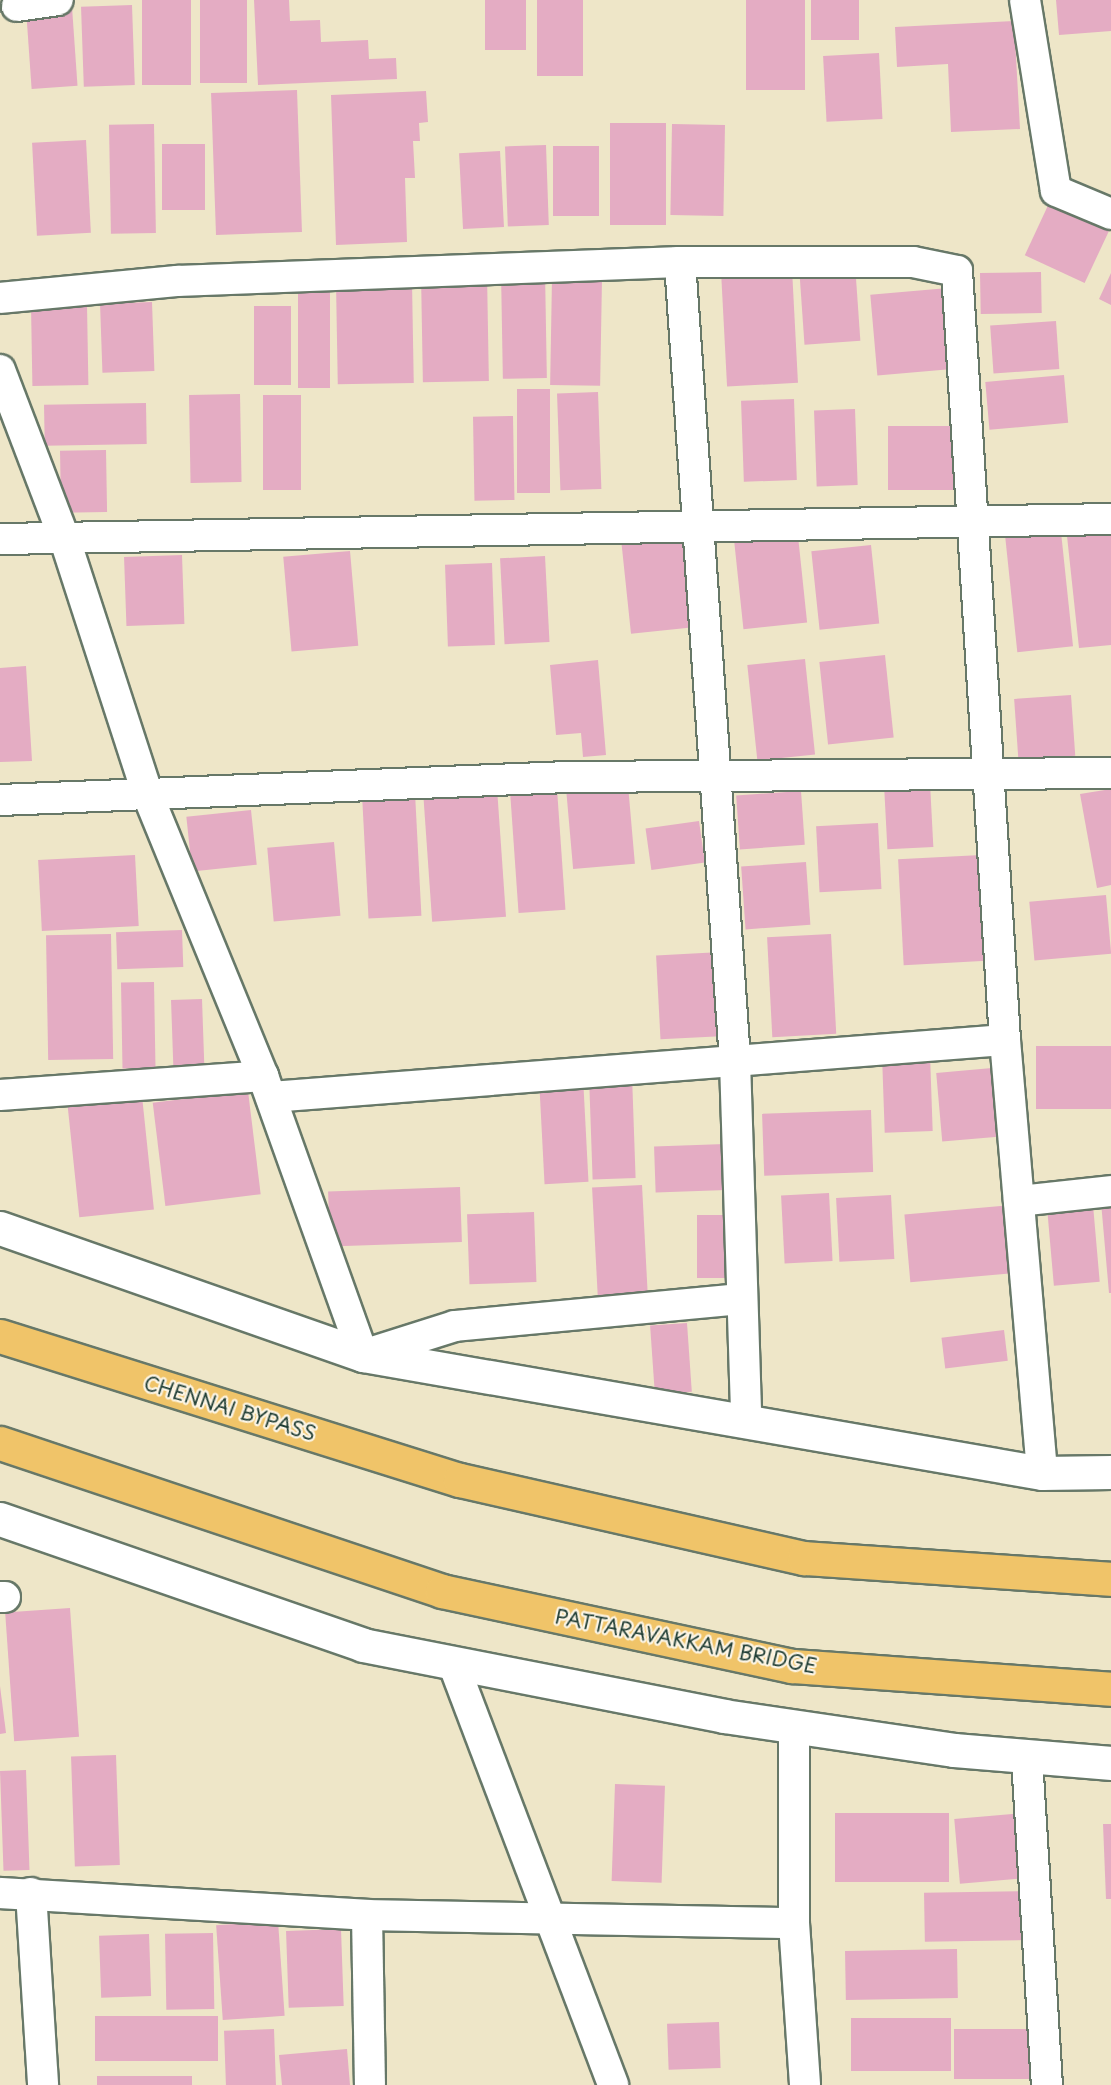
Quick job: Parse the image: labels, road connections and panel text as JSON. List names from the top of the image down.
{
  "streets": {
    "highway": ["CHENNAI BYPASS", "PATTARAVAKKAM BRIDGE"]
  }
}
